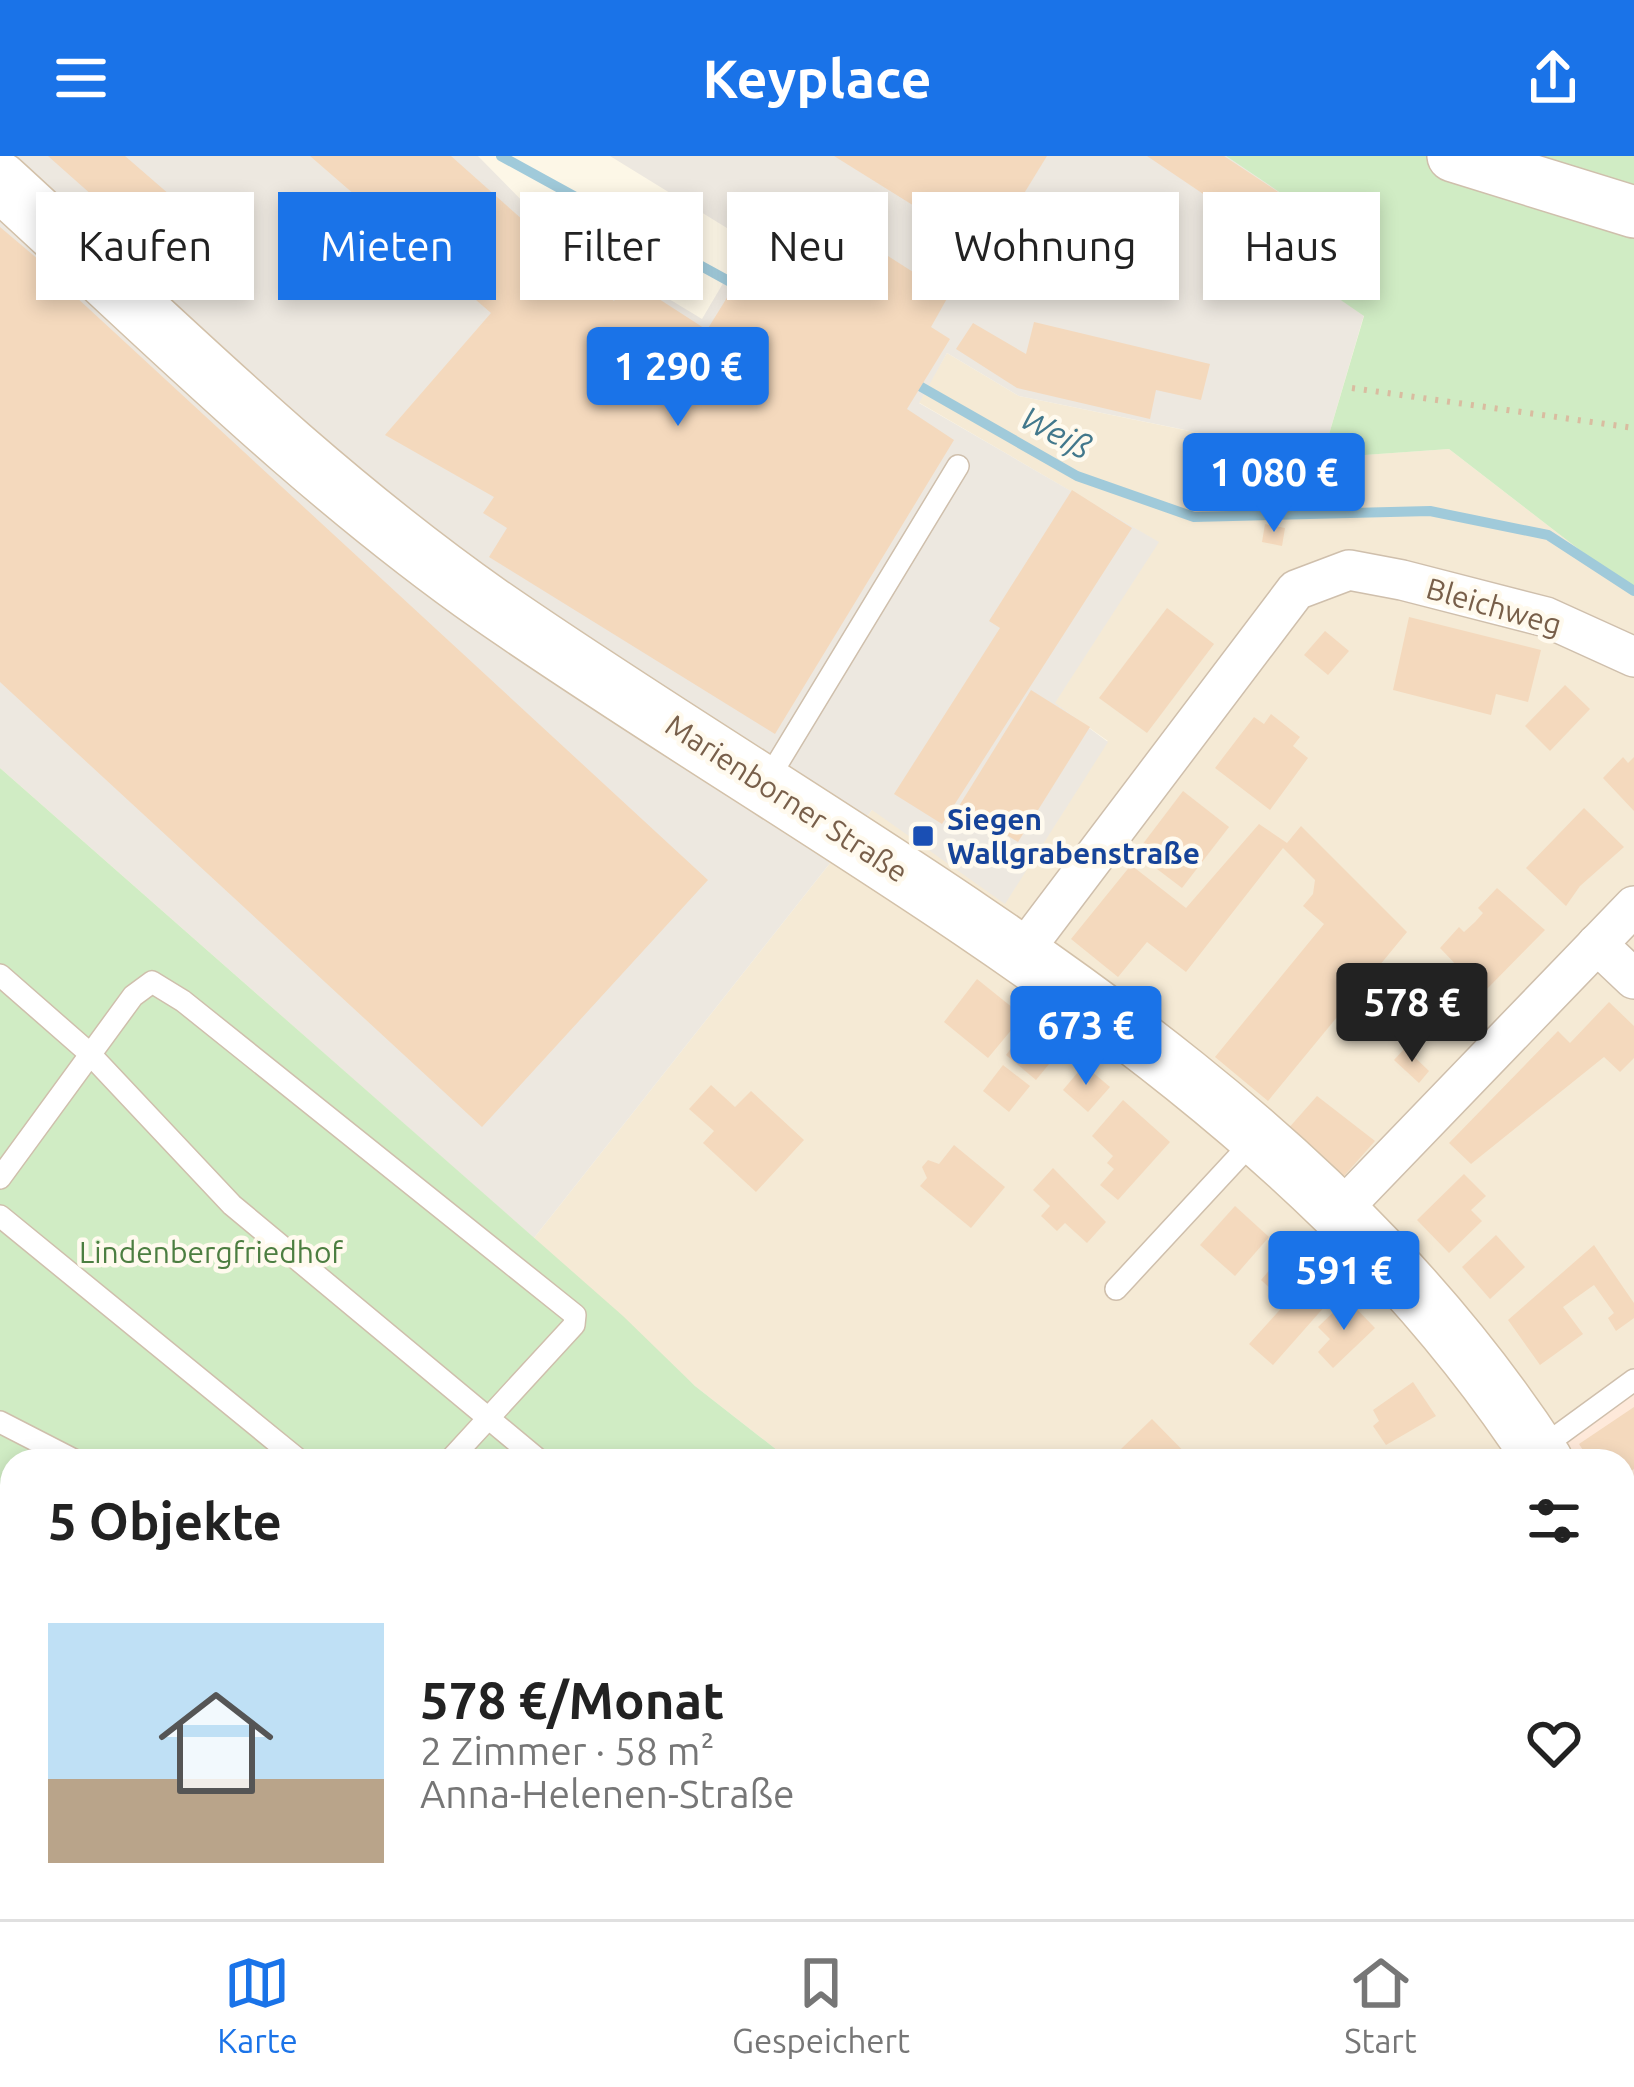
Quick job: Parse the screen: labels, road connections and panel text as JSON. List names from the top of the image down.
{
  "streets": {
    "main road": ["Marienborner Straße"],
    "street": ["Bleichweg"]
  },
  "crossings": [
    ["Bleichweg", "Marienborner Straße"]
  ],
  "water": ["Weiß"],
  "parks": ["Lindenbergfriedhof"],
  "places": {
    "transit": ["Siegen Wallgrabenstraße"]
  },
  "page": {
    "header": "Keyplace",
    "chip": [
      "Kaufen",
      "Mieten",
      "Filter",
      "Neu",
      "Wohnung",
      "Haus"
    ],
    "price": [
      "1 290 €",
      "1 080 €",
      "578 €",
      "673 €",
      "591 €"
    ],
    "heading": "5 Objekte",
    "list": [
      {
        "name": "578 €/Monat",
        "note": "2 Zimmer · 58 m² · Anna-Helenen-Straße"
      }
    ],
    "tabs": ["Karte", "Gespeichert", "Start"]
  }
}
